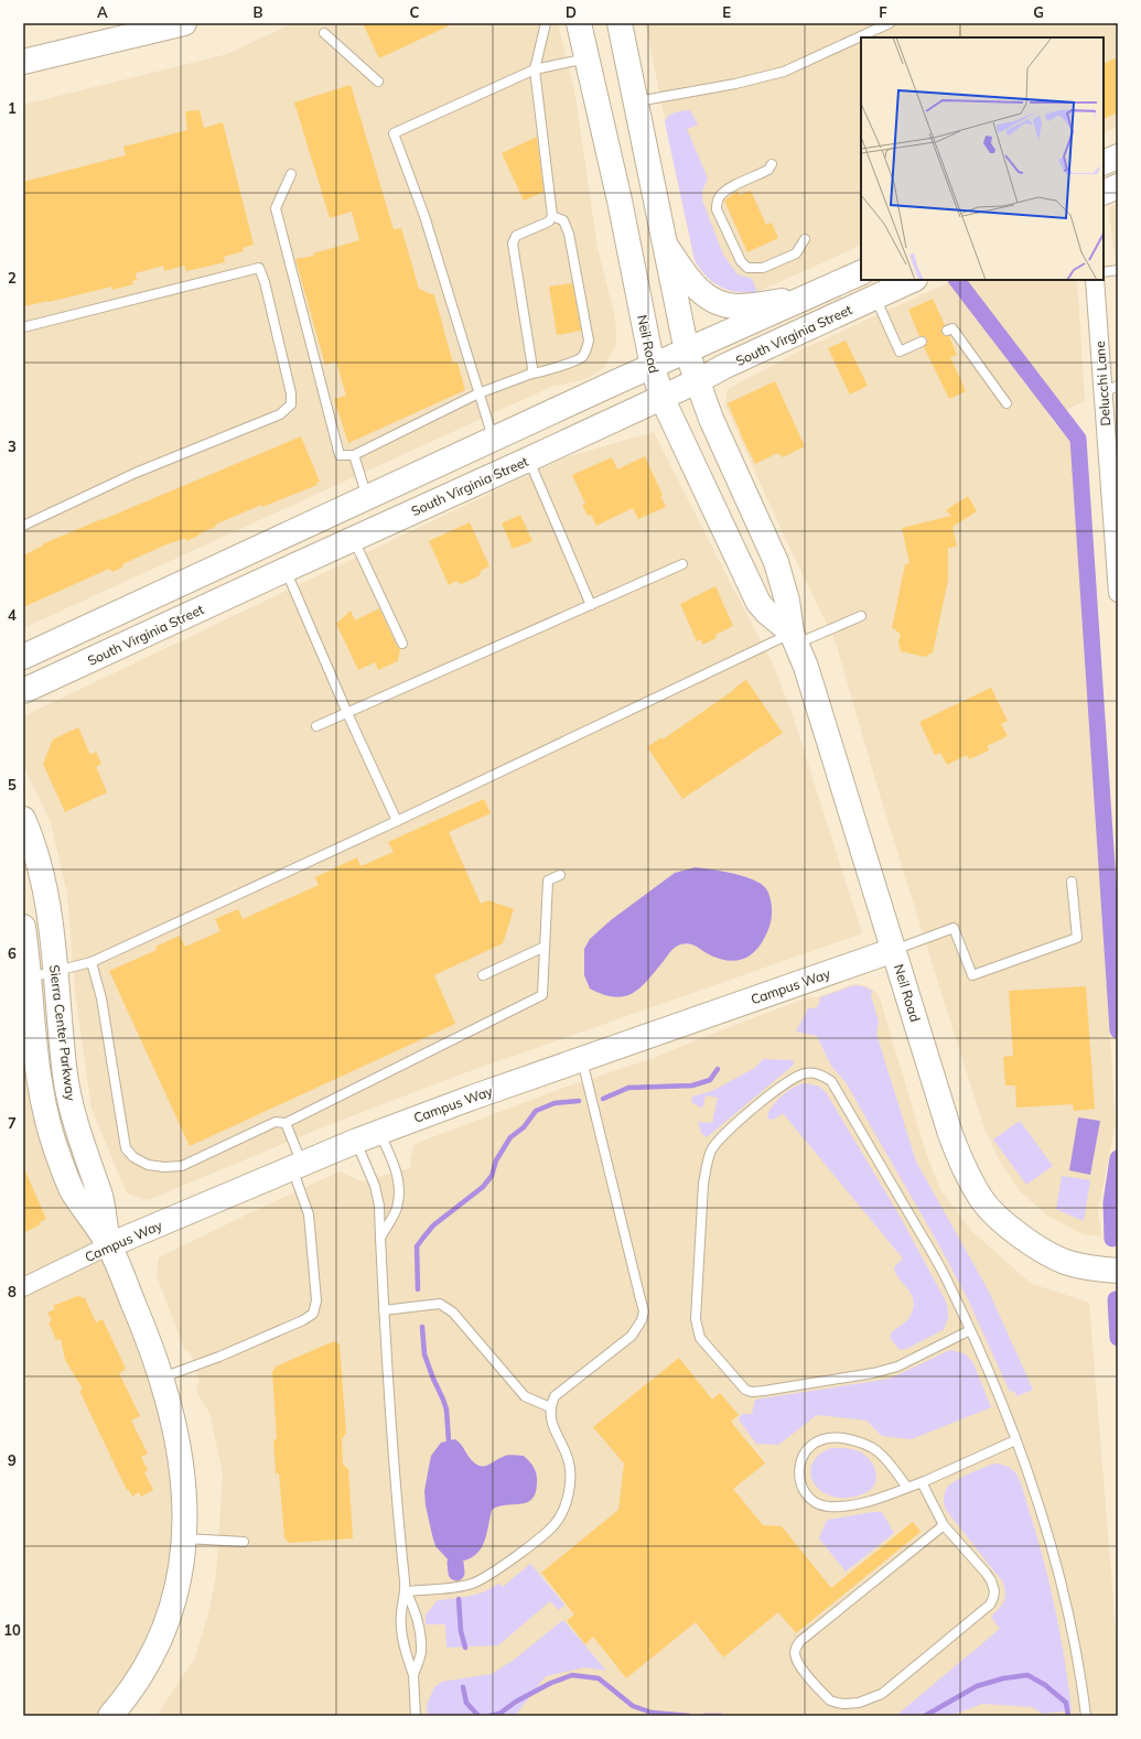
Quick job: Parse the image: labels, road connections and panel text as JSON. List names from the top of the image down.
{
  "streets": {
    "main road": [
      "South Virginia Street",
      "Neil Road",
      "Campus Way",
      "Sierra Center Parkway"
    ],
    "street": ["Delucchi Lane"]
  },
  "crossings": [
    ["South Virginia Street", "Neil Road"],
    ["Neil Road", "Campus Way"],
    ["Campus Way", "Sierra Center Parkway"]
  ],
  "grid": {
    "columns": [
      "A",
      "B",
      "C",
      "D",
      "E",
      "F",
      "G"
    ],
    "rows": [
      "1",
      "2",
      "3",
      "4",
      "5",
      "6",
      "7",
      "8",
      "9",
      "10"
    ]
  }
}
